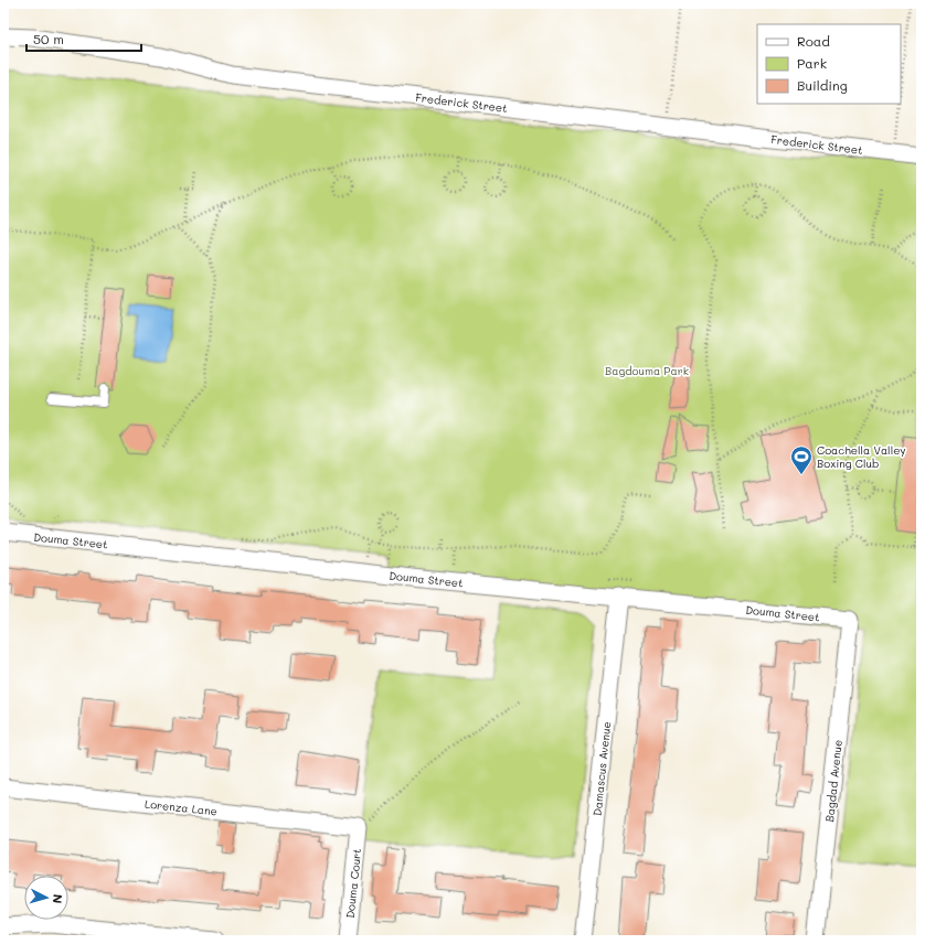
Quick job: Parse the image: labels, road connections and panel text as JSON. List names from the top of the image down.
{
  "streets": {
    "street": [
      "Frederick Street",
      "Douma Street",
      "Damascus Avenue",
      "Bagdad Avenue",
      "Lorenza Lane",
      "Douma Court"
    ]
  },
  "crossings": [
    ["Douma Street", "Damascus Avenue"],
    ["Douma Street", "Bagdad Avenue"],
    ["Lorenza Lane", "Douma Court"]
  ],
  "parks": ["Bagdouma Park"],
  "places": {
    "sports": ["Coachella Valley Boxing Club"]
  },
  "legend": ["Road", "Park", "Building"],
  "scale_bar": "50 m",
  "north": "right"
}
